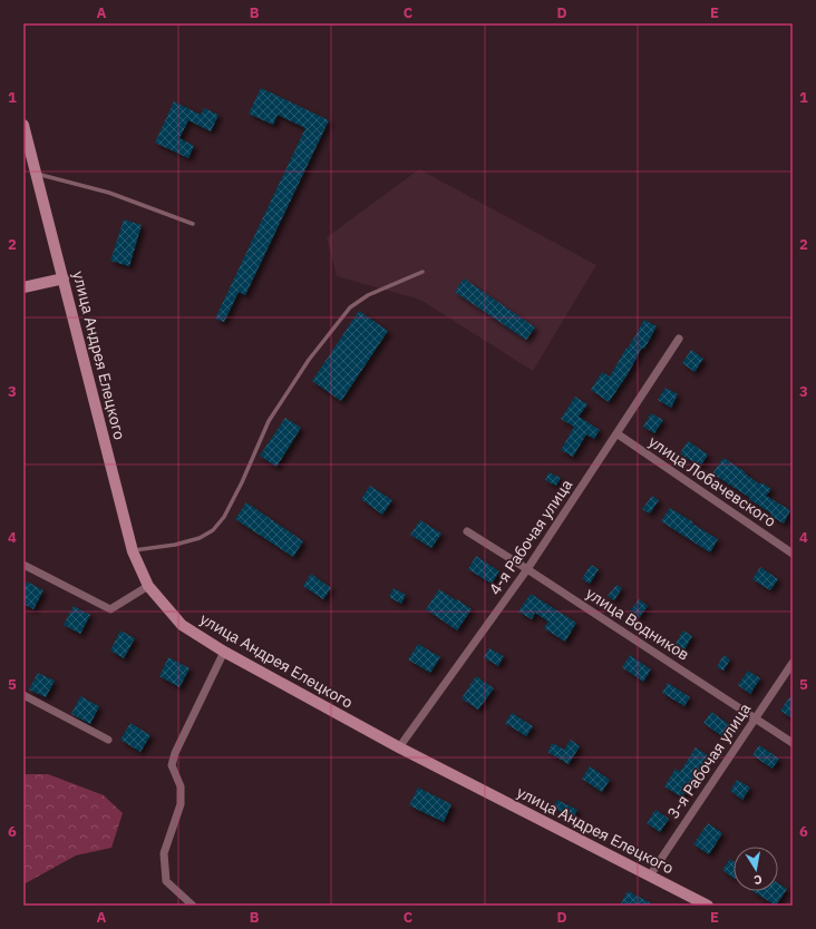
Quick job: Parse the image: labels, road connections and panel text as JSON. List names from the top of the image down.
{
  "streets": {
    "main road": ["улица Андрея Елецкого"],
    "street": [
      "улица Лобачевского",
      "4-я Рабочая улица",
      "улица Водников",
      "3-я Рабочая улица"
    ]
  },
  "crossings": [
    ["улица Андрея Елецкого", "4-я Рабочая улица"],
    ["улица Андрея Елецкого", "3-я Рабочая улица"],
    ["улица Лобачевского", "4-я Рабочая улица"],
    ["4-я Рабочая улица", "улица Водников"],
    ["улица Водников", "3-я Рабочая улица"]
  ],
  "north": "bottom",
  "grid": {
    "columns": [
      "A",
      "B",
      "C",
      "D",
      "E"
    ],
    "rows": [
      "1",
      "2",
      "3",
      "4",
      "5",
      "6"
    ]
  }
}
